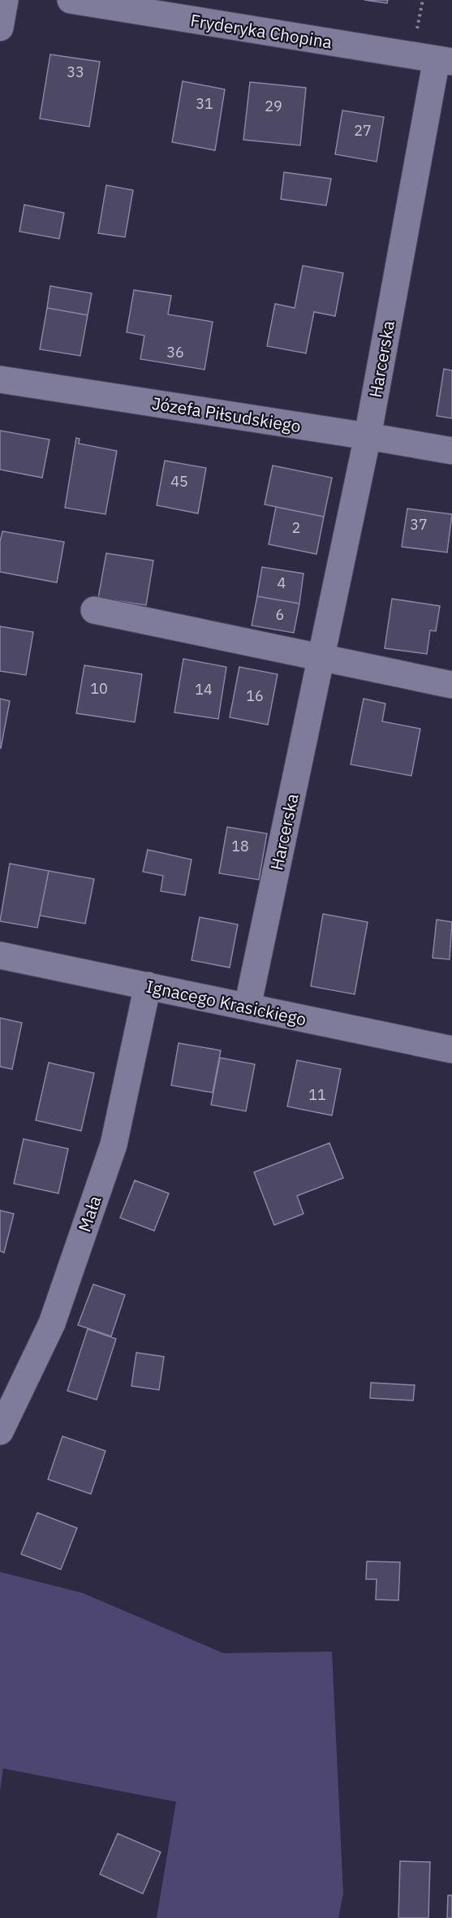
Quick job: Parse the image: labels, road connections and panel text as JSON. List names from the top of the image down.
{
  "streets": {
    "street": [
      "Fryderyka Chopina",
      "Harcerska",
      "Józefa Piłsudskiego",
      "Ignacego Krasickiego",
      "Mała"
    ]
  },
  "crossings": [
    ["Fryderyka Chopina", "Harcerska"],
    ["Harcerska", "Józefa Piłsudskiego"],
    ["Harcerska", "Ignacego Krasickiego"],
    ["Ignacego Krasickiego", "Mała"]
  ],
  "house_numbers": [
    "33",
    "31",
    "29",
    "27",
    "36",
    "45",
    "37",
    "2",
    "4",
    "6",
    "10",
    "14",
    "16",
    "18",
    "11"
  ]
}
